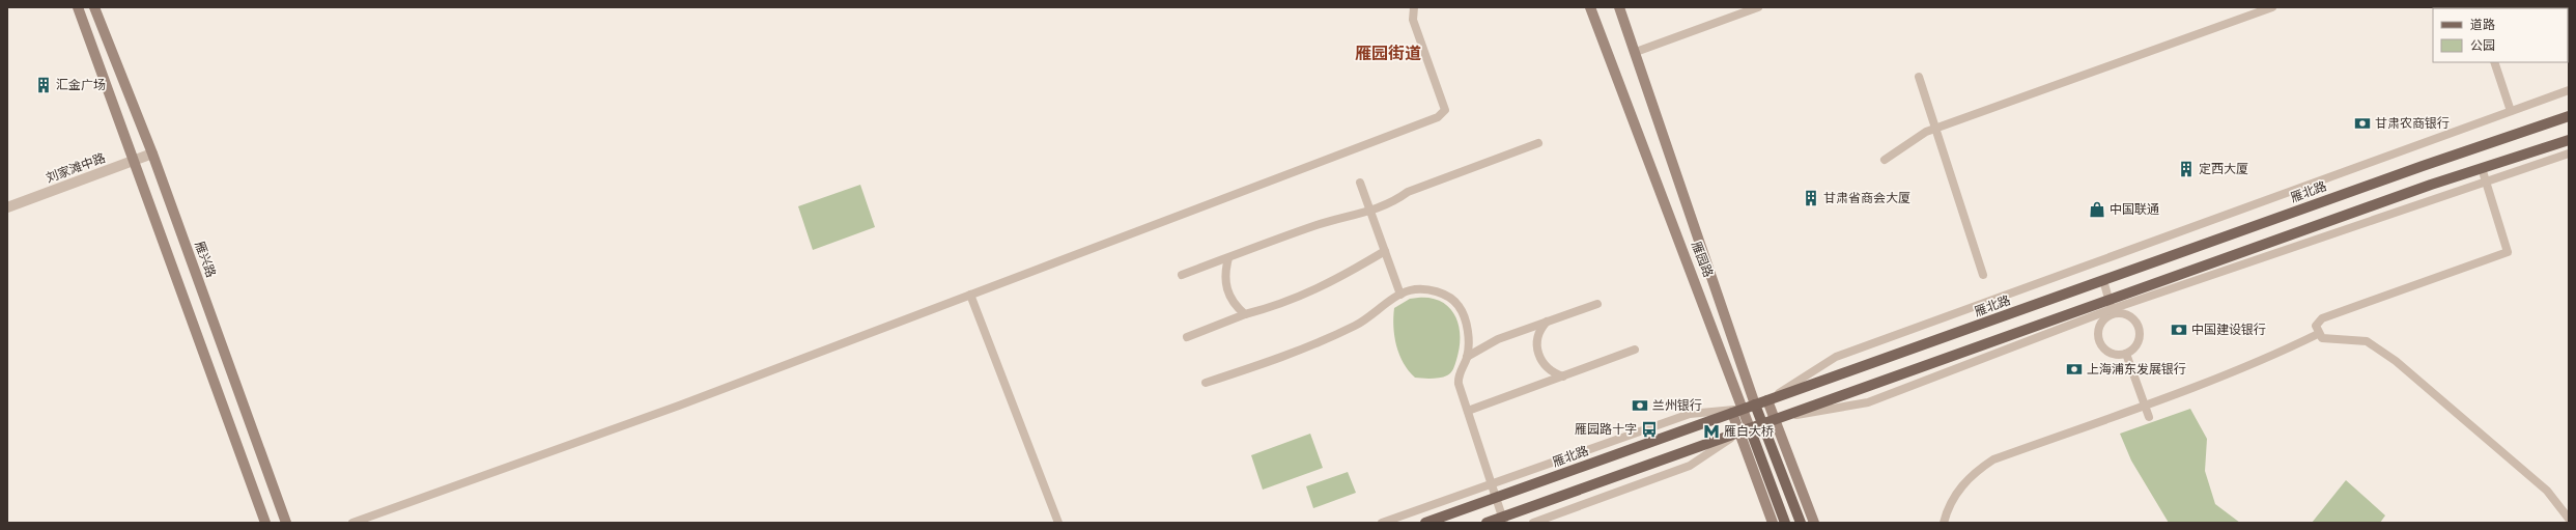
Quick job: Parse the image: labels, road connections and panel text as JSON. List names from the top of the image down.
{
  "streets": {
    "main road": ["雁北路", "雁兴路", "雁园路"],
    "street": ["刘家滩中路"]
  },
  "crossings": [
    ["刘家滩中路", "雁兴路"],
    ["雁北路", "雁园路"]
  ],
  "districts": ["雁园街道"],
  "places": {
    "building": ["汇金广场", "定西大厦", "甘肃省商会大厦"],
    "bank": [
      "甘肃农商银行",
      "中国建设银行",
      "上海浦东发展银行",
      "兰州银行"
    ],
    "shop": ["中国联通"],
    "bus stop": ["雁园路十字"],
    "metro station": ["雁白大桥"]
  },
  "legend": ["道路", "公园"]
}
